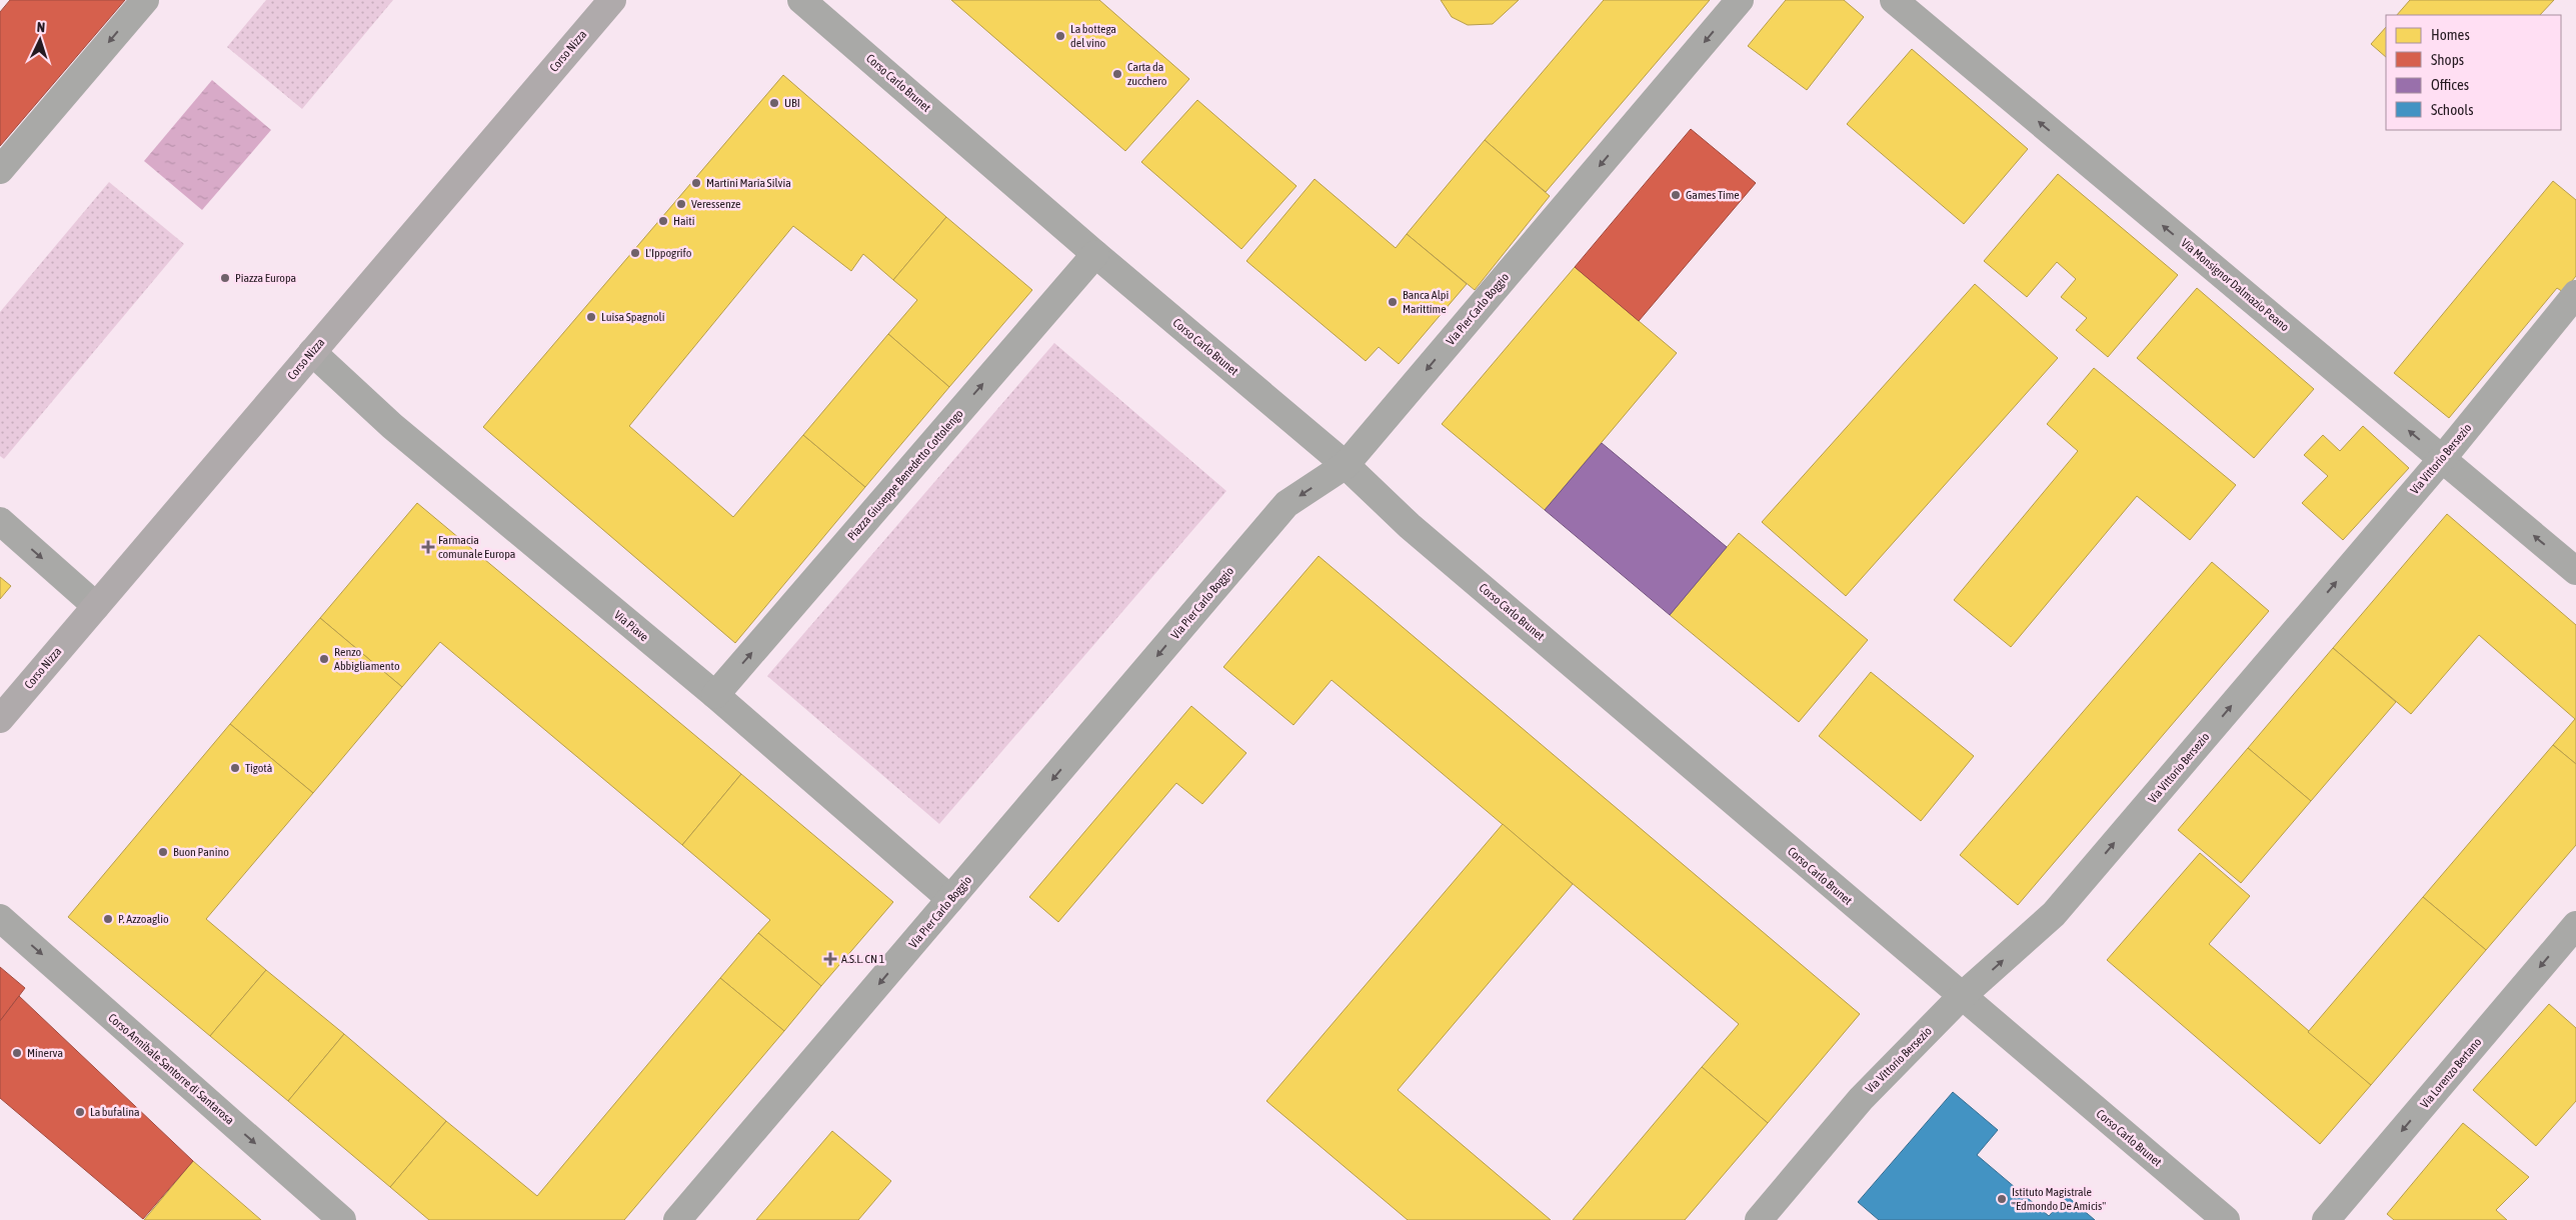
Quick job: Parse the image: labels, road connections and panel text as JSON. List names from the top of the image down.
{
  "streets": {
    "main road": ["Corso Nizza"],
    "street": [
      "Corso Carlo Brunet",
      "Via Monsignor Dalmazio Peano",
      "Via Pier Carlo Boggio",
      "Via Vittorio Bersezio",
      "Piazza Giuseppe Benedetto Cottolengo",
      "Via Piave",
      "Corso Annibale Santorre di Santarosa",
      "Via Lorenzo Bertano"
    ]
  },
  "crossings": [
    ["Corso Nizza", "Via Piave"],
    ["Corso Carlo Brunet", "Via Pier Carlo Boggio"],
    ["Corso Carlo Brunet", "Via Vittorio Bersezio"],
    ["Corso Carlo Brunet", "Piazza Giuseppe Benedetto Cottolengo"],
    ["Via Monsignor Dalmazio Peano", "Via Vittorio Bersezio"],
    ["Via Pier Carlo Boggio", "Via Piave"],
    ["Piazza Giuseppe Benedetto Cottolengo", "Via Piave"]
  ],
  "one_way": [
    "Via Monsignor Dalmazio Peano",
    "Via Pier Carlo Boggio",
    "Via Vittorio Bersezio",
    "Piazza Giuseppe Benedetto Cottolengo",
    "Corso Annibale Santorre di Santarosa",
    "Via Lorenzo Bertano"
  ],
  "places": {
    "other": [
      "La bottega del vino",
      "Carta da zucchero",
      "UBI",
      "Martini Maria Silvia",
      "Games Time",
      "Veressenze",
      "Haiti",
      "L'Ippogrifo",
      "Piazza Europa",
      "Banca Alpi Marittime",
      "Luisa Spagnoli",
      "Renzo Abbigliamento",
      "Tigotà",
      "Buon Panino",
      "P. Azzoaglio",
      "Minerva",
      "La bufalina",
      "Istituto Magistrale \"Edmondo De Amicis\""
    ],
    "health": ["Farmacia comunale Europa", "A.S.L. CN 1"]
  },
  "legend": [
    "Homes",
    "Shops",
    "Offices",
    "Schools"
  ],
  "north": "top"
}
